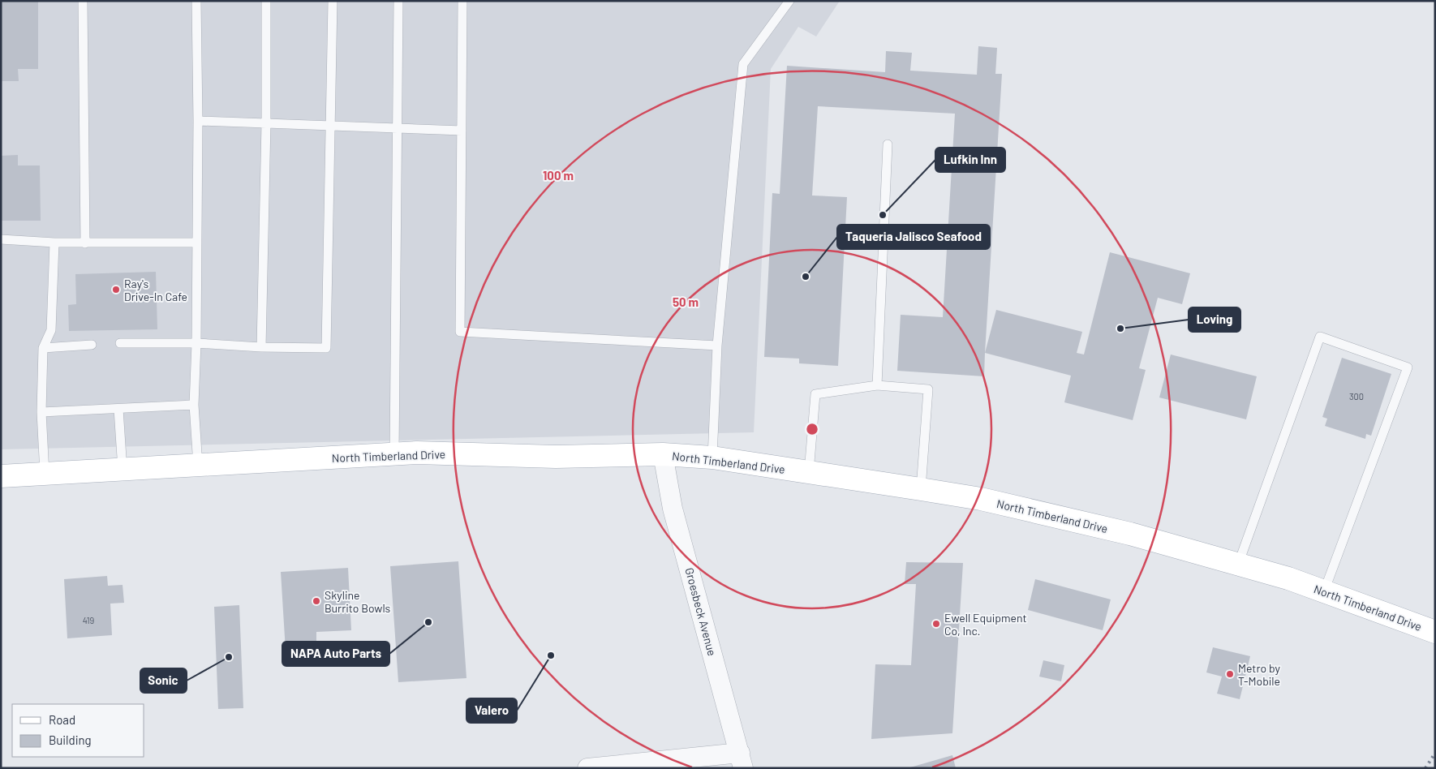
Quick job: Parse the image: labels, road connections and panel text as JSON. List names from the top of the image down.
{
  "streets": {
    "main road": ["North Timberland Drive"],
    "street": ["Groesbeck Avenue"]
  },
  "crossings": [
    ["North Timberland Drive", "Groesbeck Avenue"]
  ],
  "places": [
    "Lufkin Inn",
    "Taqueria Jalisco Seafood",
    "Ray's Drive-In Cafe",
    "Loving",
    "Skyline Burrito Bowls",
    "NAPA Auto Parts",
    "Ewell Equipment Co, Inc.",
    "Valero",
    "Sonic",
    "Metro by T-Mobile"
  ],
  "house_numbers": ["300", "419"],
  "legend": ["Road", "Building"],
  "rings": ["100 m", "50 m"]
}
